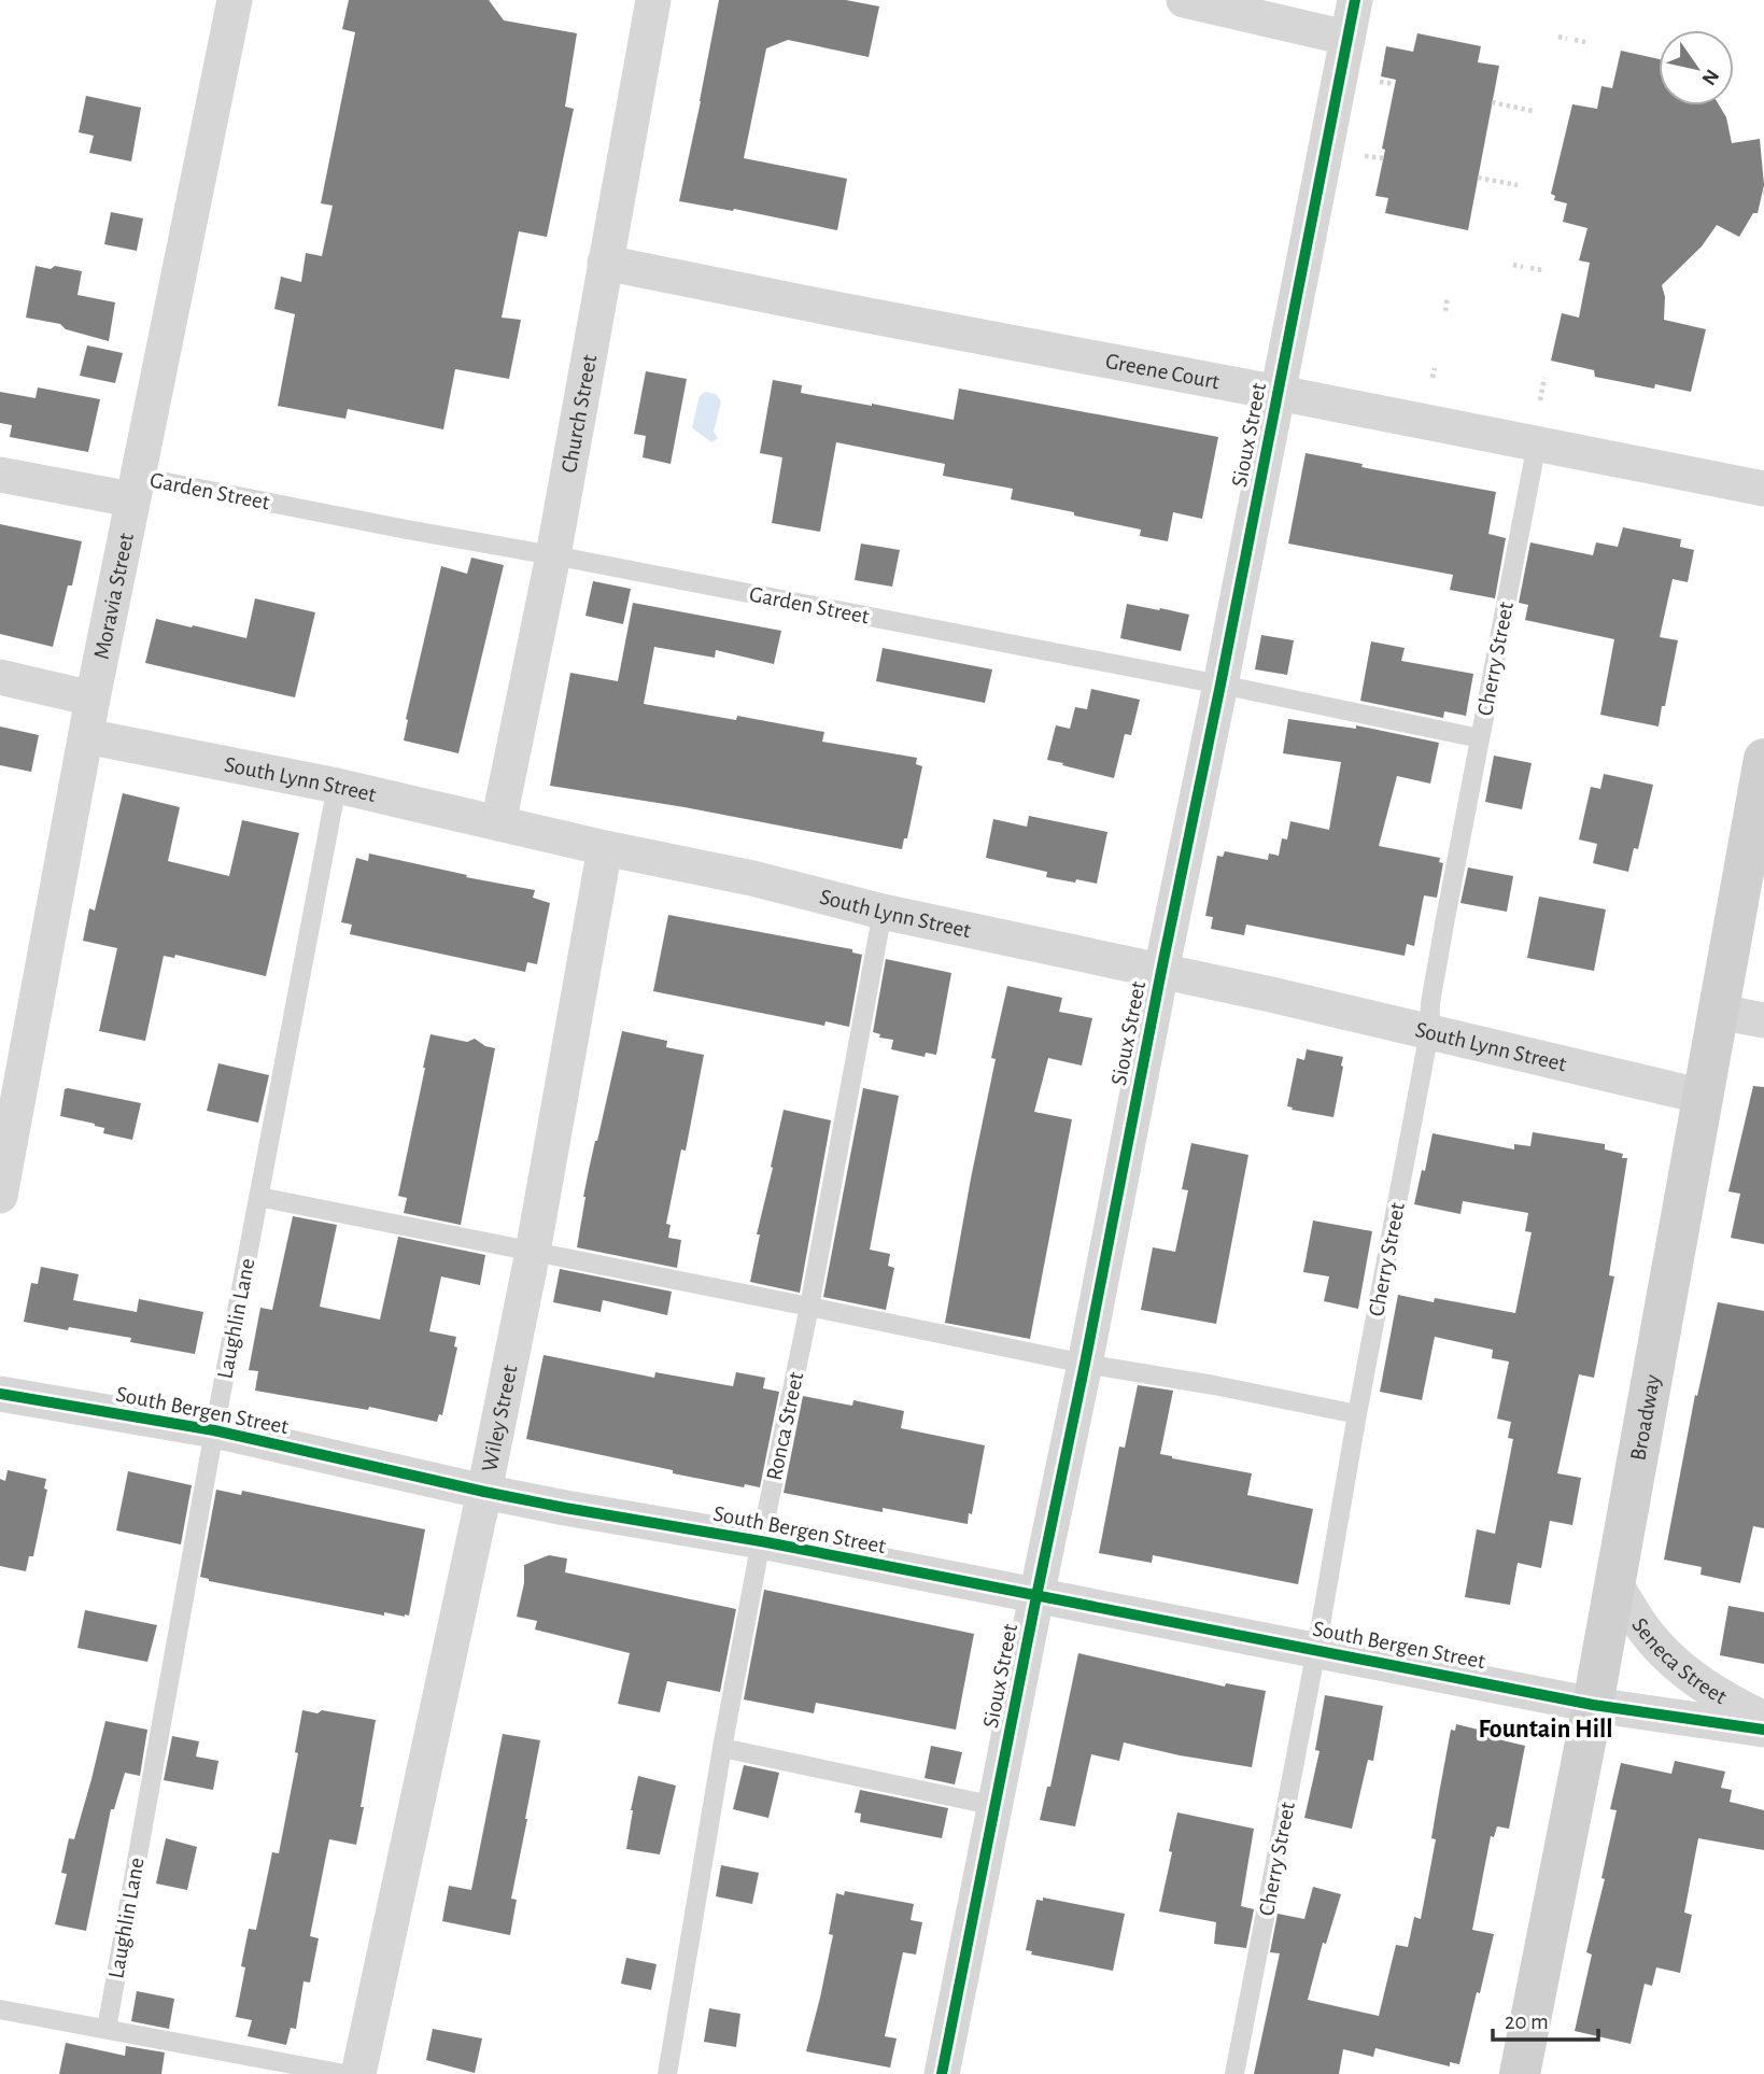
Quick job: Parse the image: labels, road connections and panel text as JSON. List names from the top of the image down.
{
  "streets": {
    "main road": ["Broadway"],
    "street": [
      "Greene Court",
      "Church Street",
      "Sioux Street",
      "Moravia Street",
      "South Lynn Street",
      "South Bergen Street",
      "Wiley Street",
      "Seneca Street"
    ],
    "lane": [
      "Garden Street",
      "Cherry Street",
      "Laughlin Lane",
      "Ronca Street"
    ]
  },
  "crossings": [
    ["Greene Court", "Church Street"],
    ["Greene Court", "Sioux Street"],
    ["Greene Court", "Cherry Street"],
    ["Church Street", "Garden Street"],
    ["Church Street", "South Lynn Street"],
    ["Sioux Street", "Garden Street"],
    ["Sioux Street", "South Lynn Street"],
    ["Sioux Street", "South Bergen Street"],
    ["Garden Street", "Moravia Street"],
    ["Garden Street", "Cherry Street"],
    ["Moravia Street", "South Lynn Street"],
    ["Cherry Street", "South Lynn Street"],
    ["Cherry Street", "South Bergen Street"],
    ["South Lynn Street", "Laughlin Lane"],
    ["South Lynn Street", "Broadway"],
    ["South Lynn Street", "Wiley Street"],
    ["South Lynn Street", "Ronca Street"],
    ["Laughlin Lane", "South Bergen Street"],
    ["South Bergen Street", "Broadway"],
    ["South Bergen Street", "Wiley Street"],
    ["South Bergen Street", "Ronca Street"],
    ["Broadway", "Seneca Street"]
  ],
  "districts": ["Fountain Hill"],
  "scale_bar": "20 m",
  "north": "bottom right"
}
